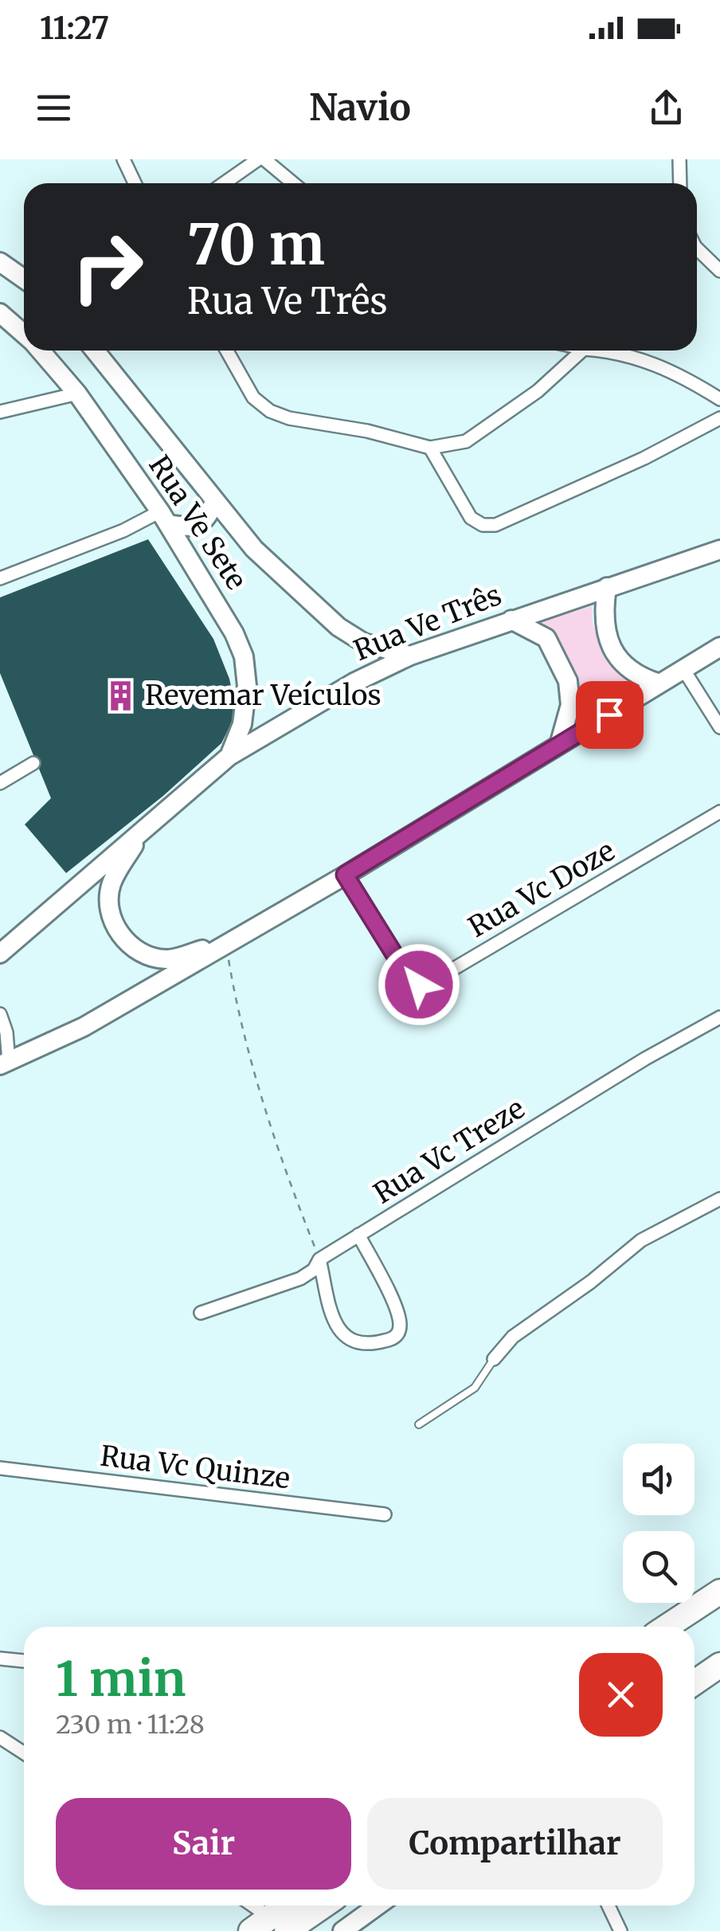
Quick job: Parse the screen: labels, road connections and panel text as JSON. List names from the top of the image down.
{
  "streets": {
    "main road": ["Rua Ve Sete", "Rua Ve Três"],
    "street": ["Rua Vc Doze", "Rua Vc Treze", "Rua Vc Quinze"]
  },
  "crossings": [
    ["Rua Ve Sete", "Rua Ve Três"]
  ],
  "places": {
    "building": ["Revemar Veículos"]
  },
  "page": {
    "status": "11:27",
    "header": "Navio",
    "turn": ["70 m", "Rua Ve Três"],
    "heading": ["1 min", "230 m · 11:28"],
    "buttons": ["Sair", "Compartilhar"]
  }
}
